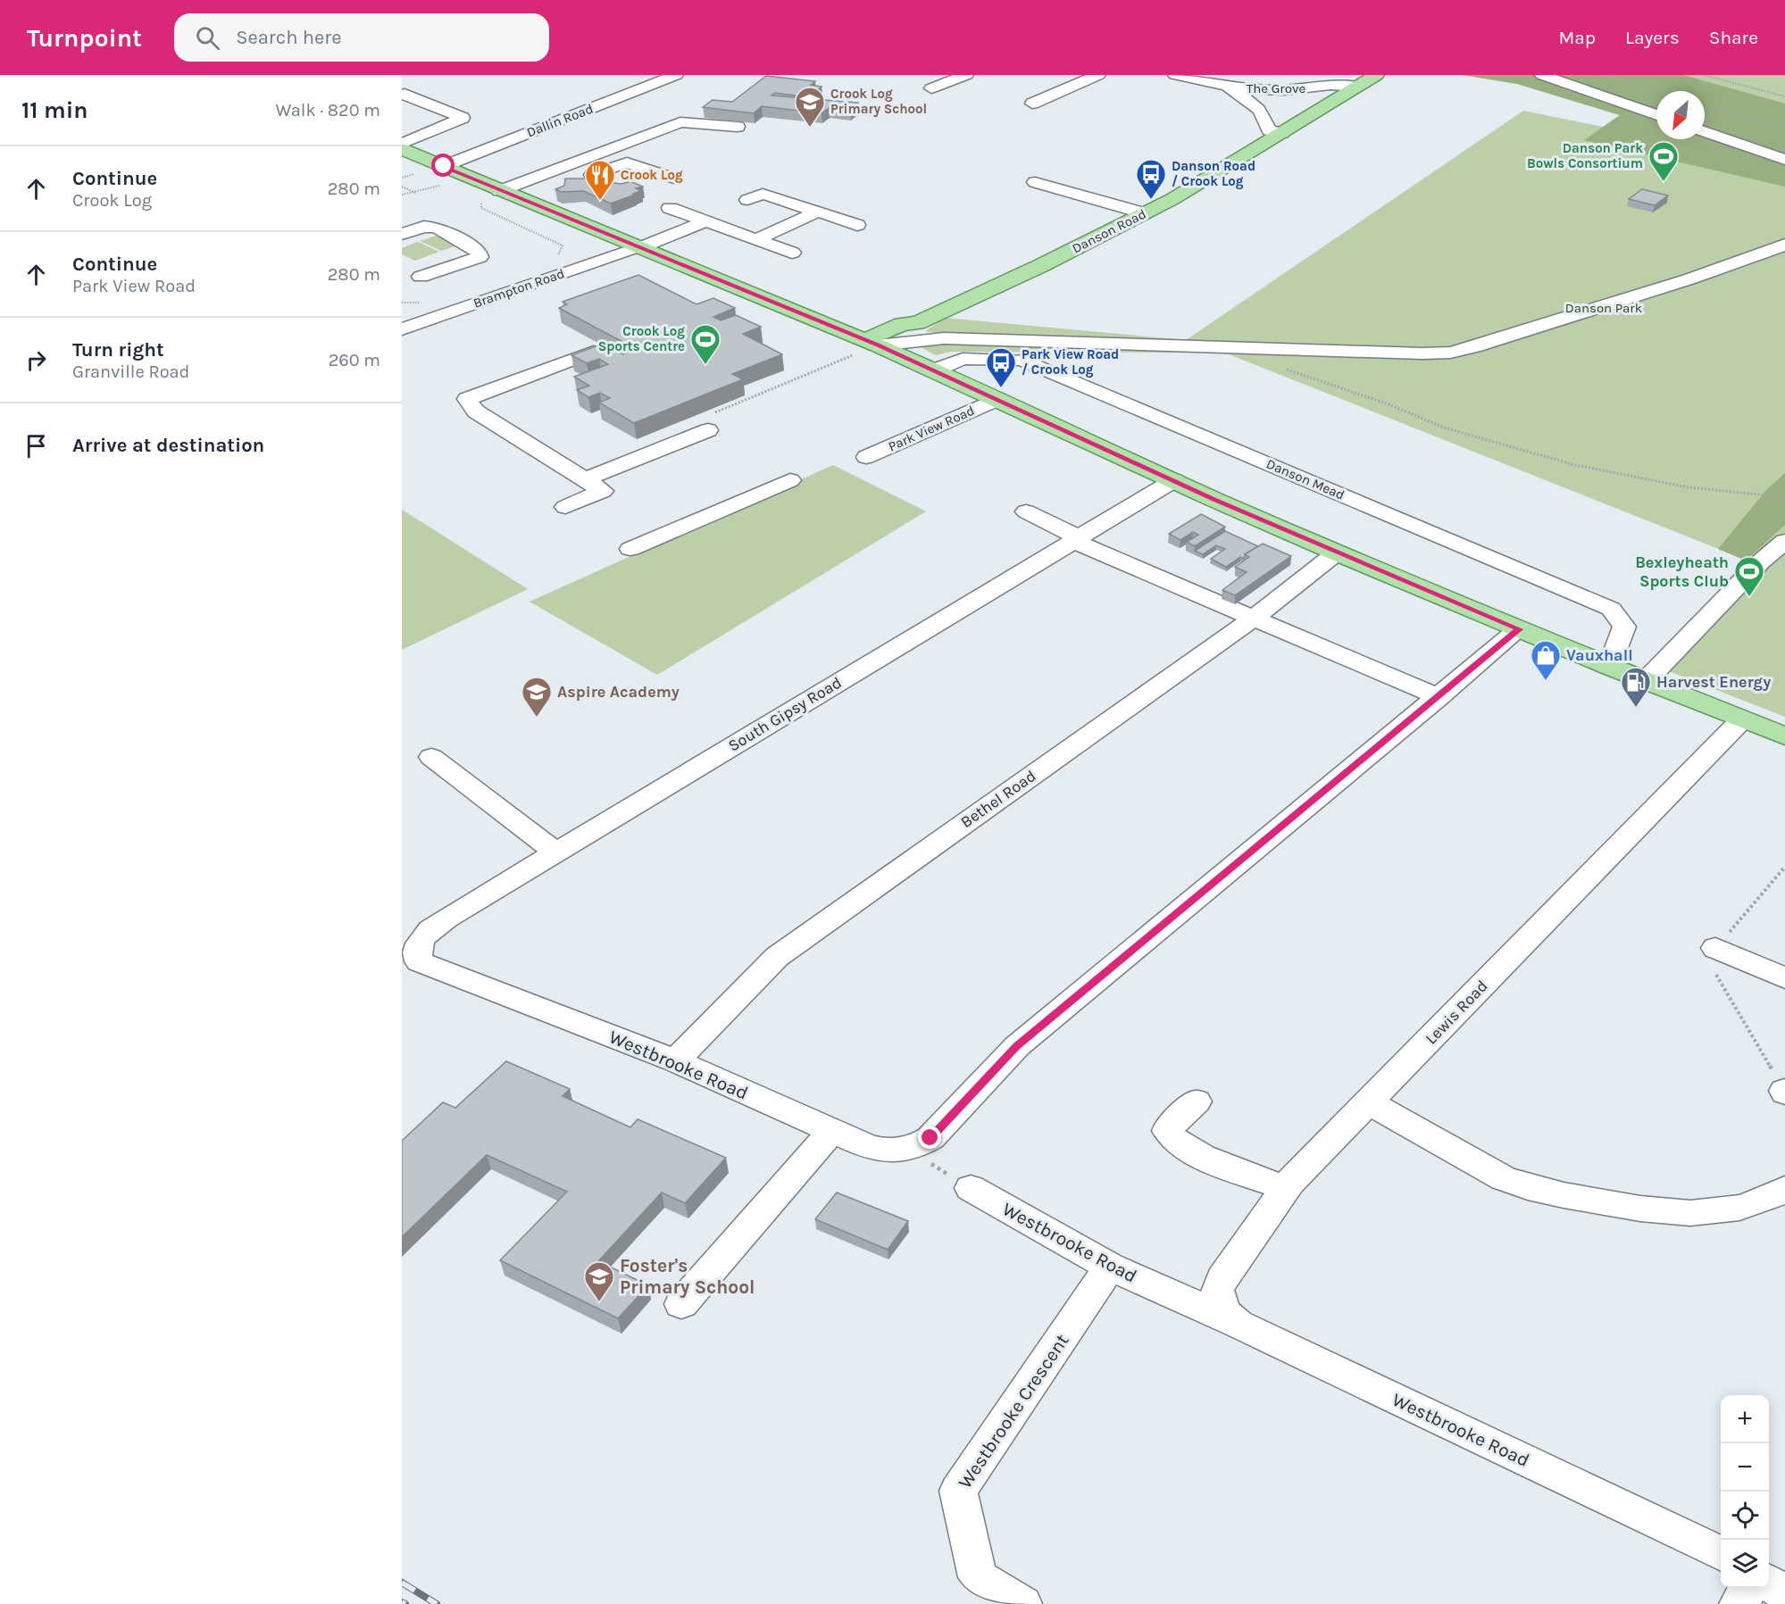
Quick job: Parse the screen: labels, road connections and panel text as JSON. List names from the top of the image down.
{
  "streets": {
    "main road": ["Danson Road", "Park View Road"],
    "street": [
      "The Grove",
      "Dallin Road",
      "Brampton Road",
      "Danson Mead",
      "South Gipsy Road",
      "Bethel Road",
      "Lewis Road",
      "Westbrooke Road",
      "Westbrooke Crescent"
    ]
  },
  "crossings": [
    ["The Grove", "Danson Road"],
    ["Danson Road", "Park View Road"],
    ["Park View Road", "Danson Mead"],
    ["Park View Road", "South Gipsy Road"],
    ["Park View Road", "Bethel Road"],
    ["Park View Road", "Lewis Road"],
    ["South Gipsy Road", "Westbrooke Road"],
    ["Bethel Road", "Westbrooke Road"],
    ["Lewis Road", "Westbrooke Road"],
    ["Westbrooke Road", "Westbrooke Crescent"]
  ],
  "parks": ["Danson Park"],
  "places": {
    "school or university": ["Crook Log Primary School", "Aspire Academy", "Foster's Primary School"],
    "sports": ["Danson Park Bowls Consortium", "Crook Log Sports Centre", "Bexleyheath Sports Club"],
    "bus stop": ["Danson Road / Crook Log", "Park View Road / Crook Log"],
    "restaurant": ["Crook Log"],
    "shop": ["Vauxhall"],
    "fuel station": ["Harvest Energy"]
  },
  "north": "bottom left",
  "page": {
    "header": "Turnpoint",
    "search": "Search here",
    "nav": ["Map", "Layers", "Share"],
    "heading": ["11 min", "Walk · 820 m"],
    "list": [
      ["Continue", "Crook Log", "280 m"],
      ["Continue", "Park View Road", "280 m"],
      ["Turn right", "Granville Road", "260 m"],
      "Arrive at destination"
    ],
    "map_buttons": ["+", "−"]
  }
}
